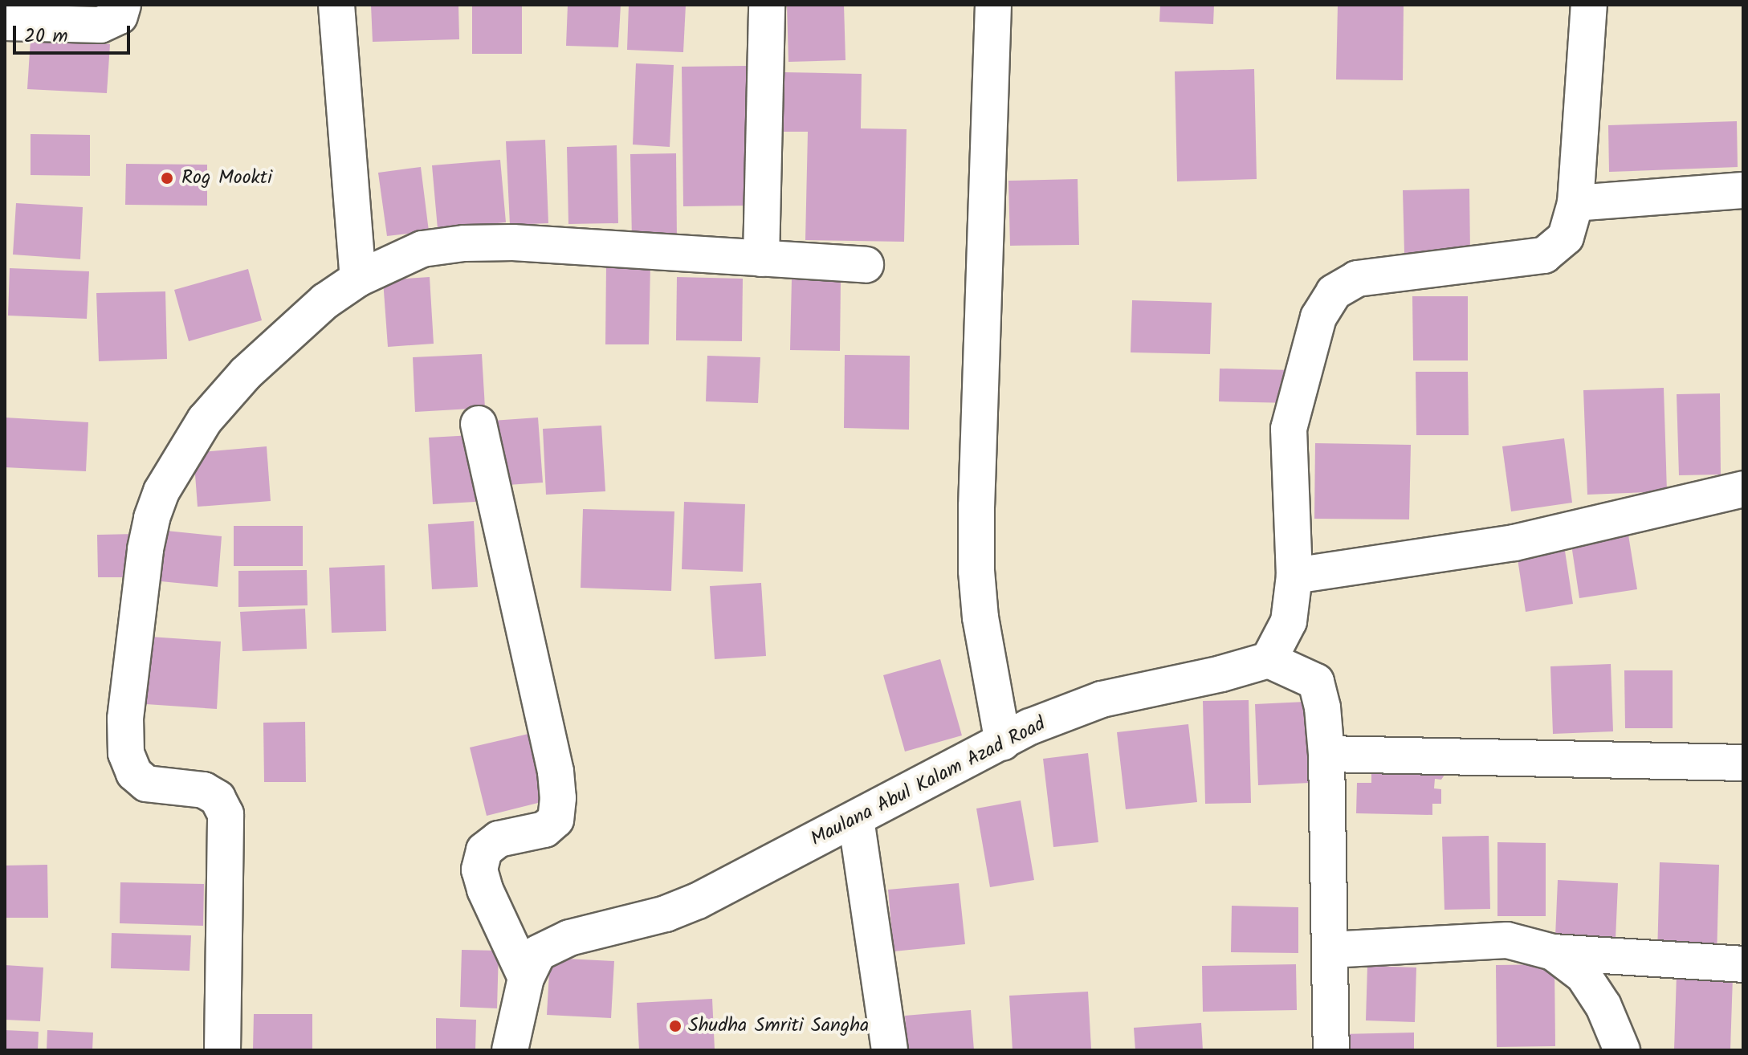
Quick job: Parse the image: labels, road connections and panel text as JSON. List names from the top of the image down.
{
  "streets": {
    "street": ["Maulana Abul Kalam Azad Road"]
  },
  "places": ["Rog Mookti", "Shudha Smriti Sangha"],
  "scale_bar": "20 m"
}
